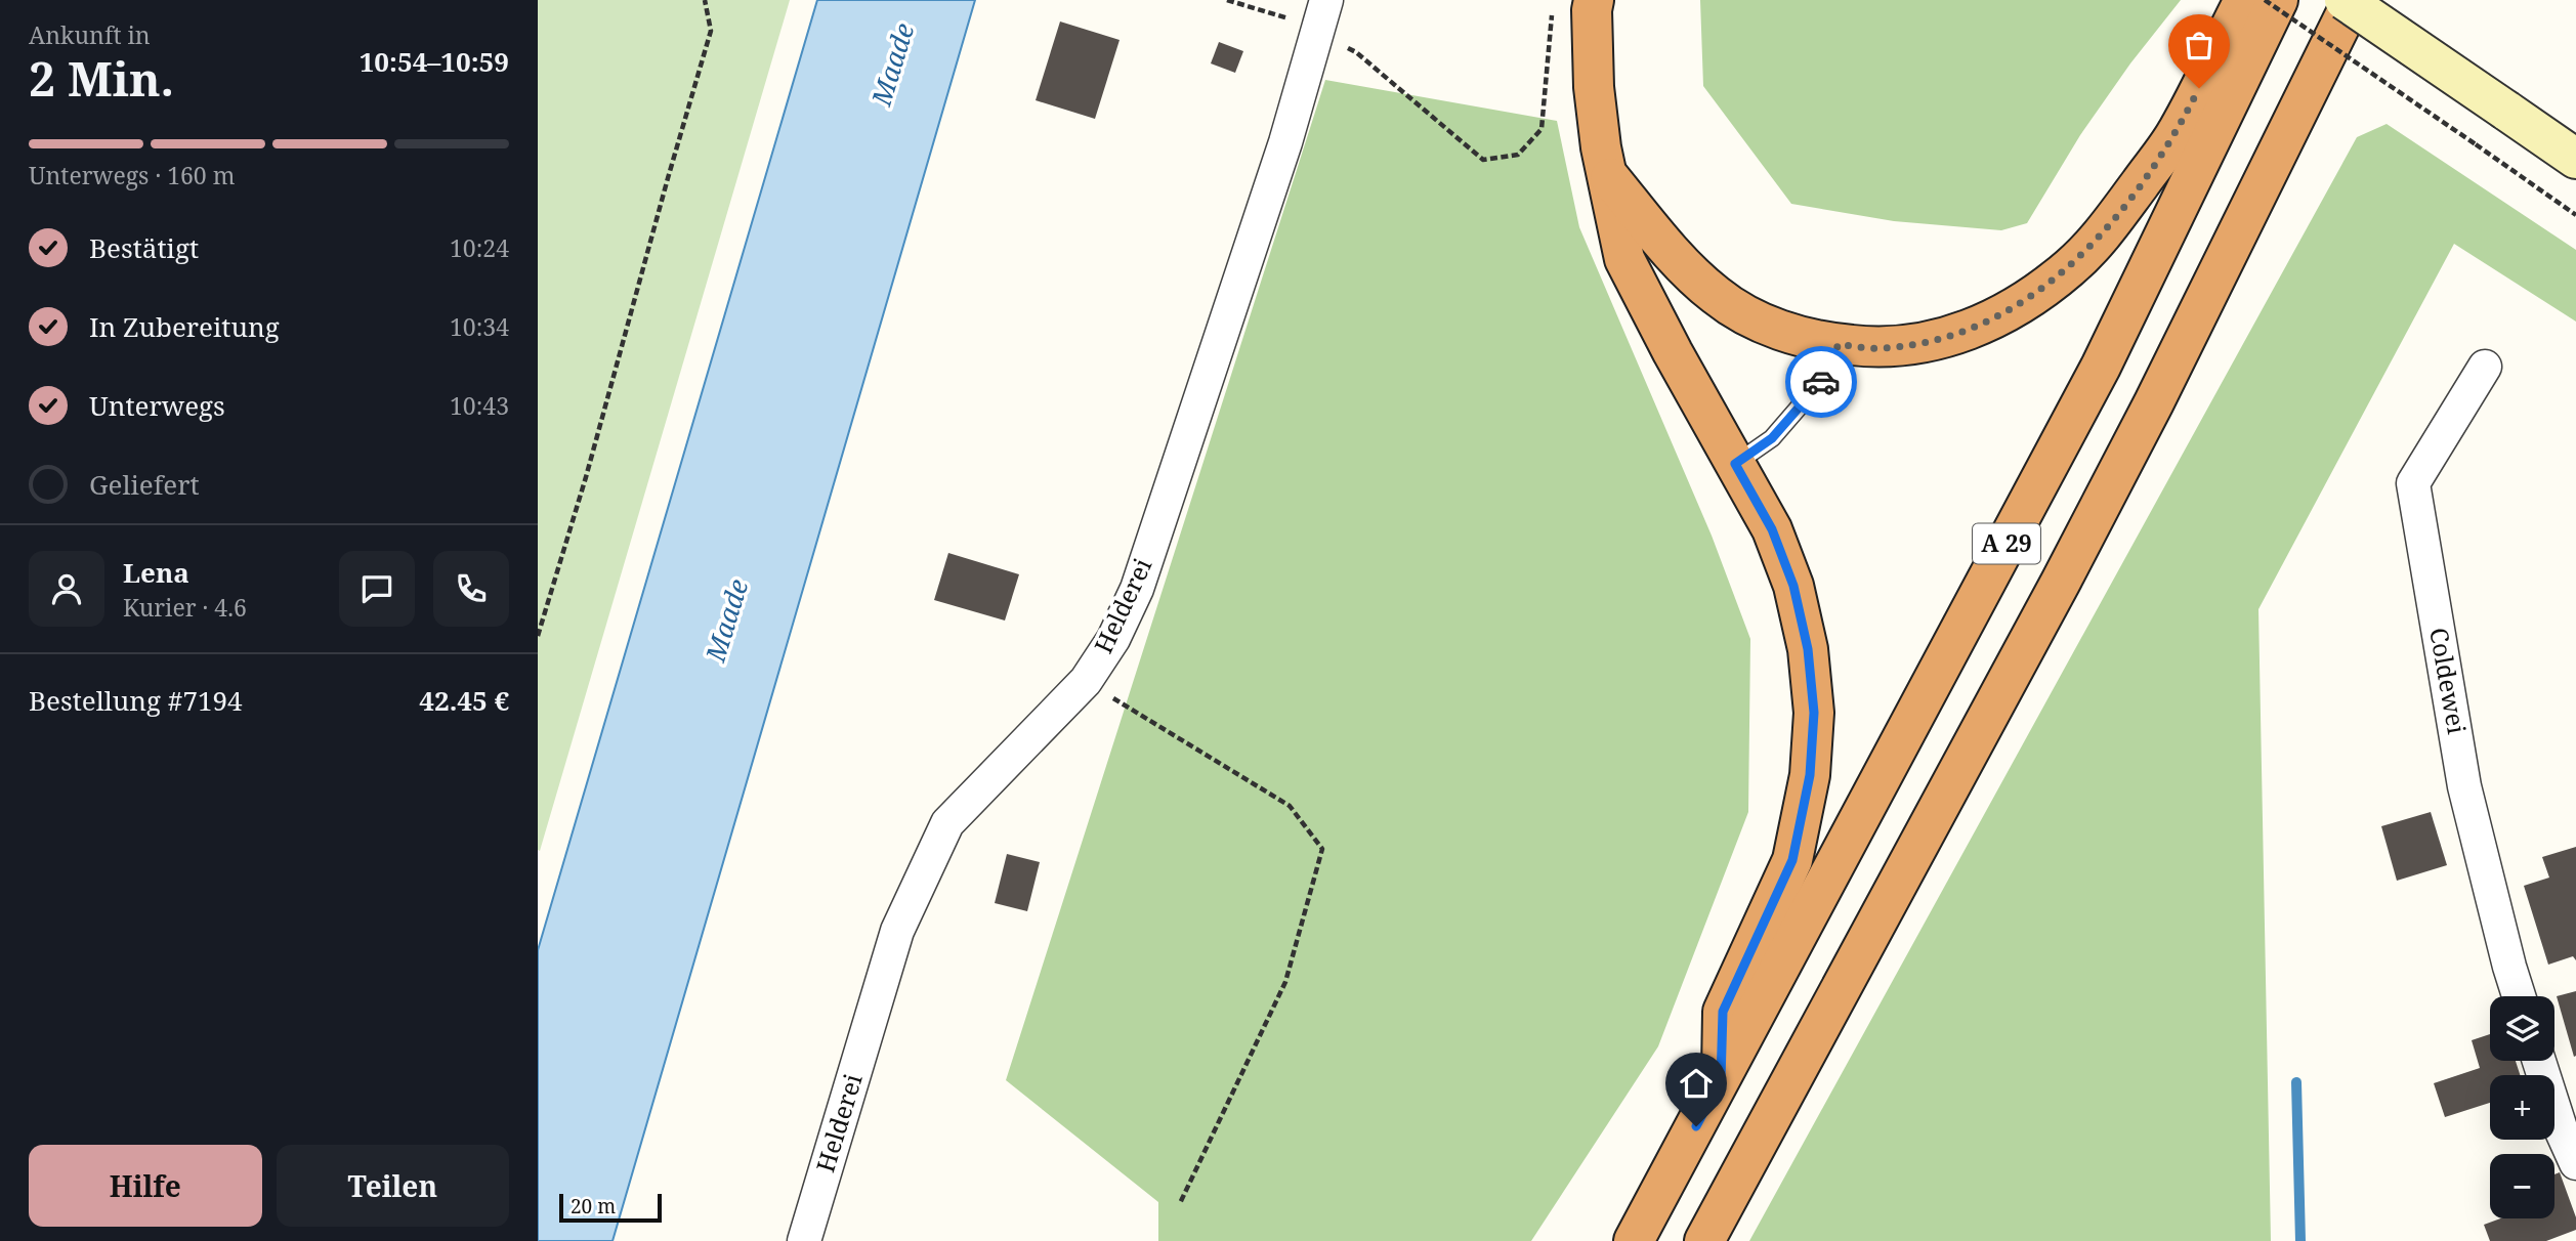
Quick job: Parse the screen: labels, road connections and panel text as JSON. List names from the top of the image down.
{
  "streets": {
    "highway": ["A 29"],
    "street": ["Helderei", "Coldewei"]
  },
  "water": ["Maade"],
  "scale_bar": "20 m",
  "page": {
    "heading": ["2 Min.", "Ankunft in", "10:54–10:59"],
    "panel": [
      "Lena",
      "Kurier · 4.6",
      "Bestellung #7194",
      "42.45 €"
    ],
    "bar": "Unterwegs · 160 m",
    "list": [
      ["Bestätigt", "10:24"],
      ["In Zubereitung", "10:34"],
      ["Unterwegs", "10:43"],
      "Geliefert"
    ],
    "map_buttons": ["+", "−"],
    "buttons": ["Hilfe", "Teilen"],
    "scale": "20 m"
  }
}
